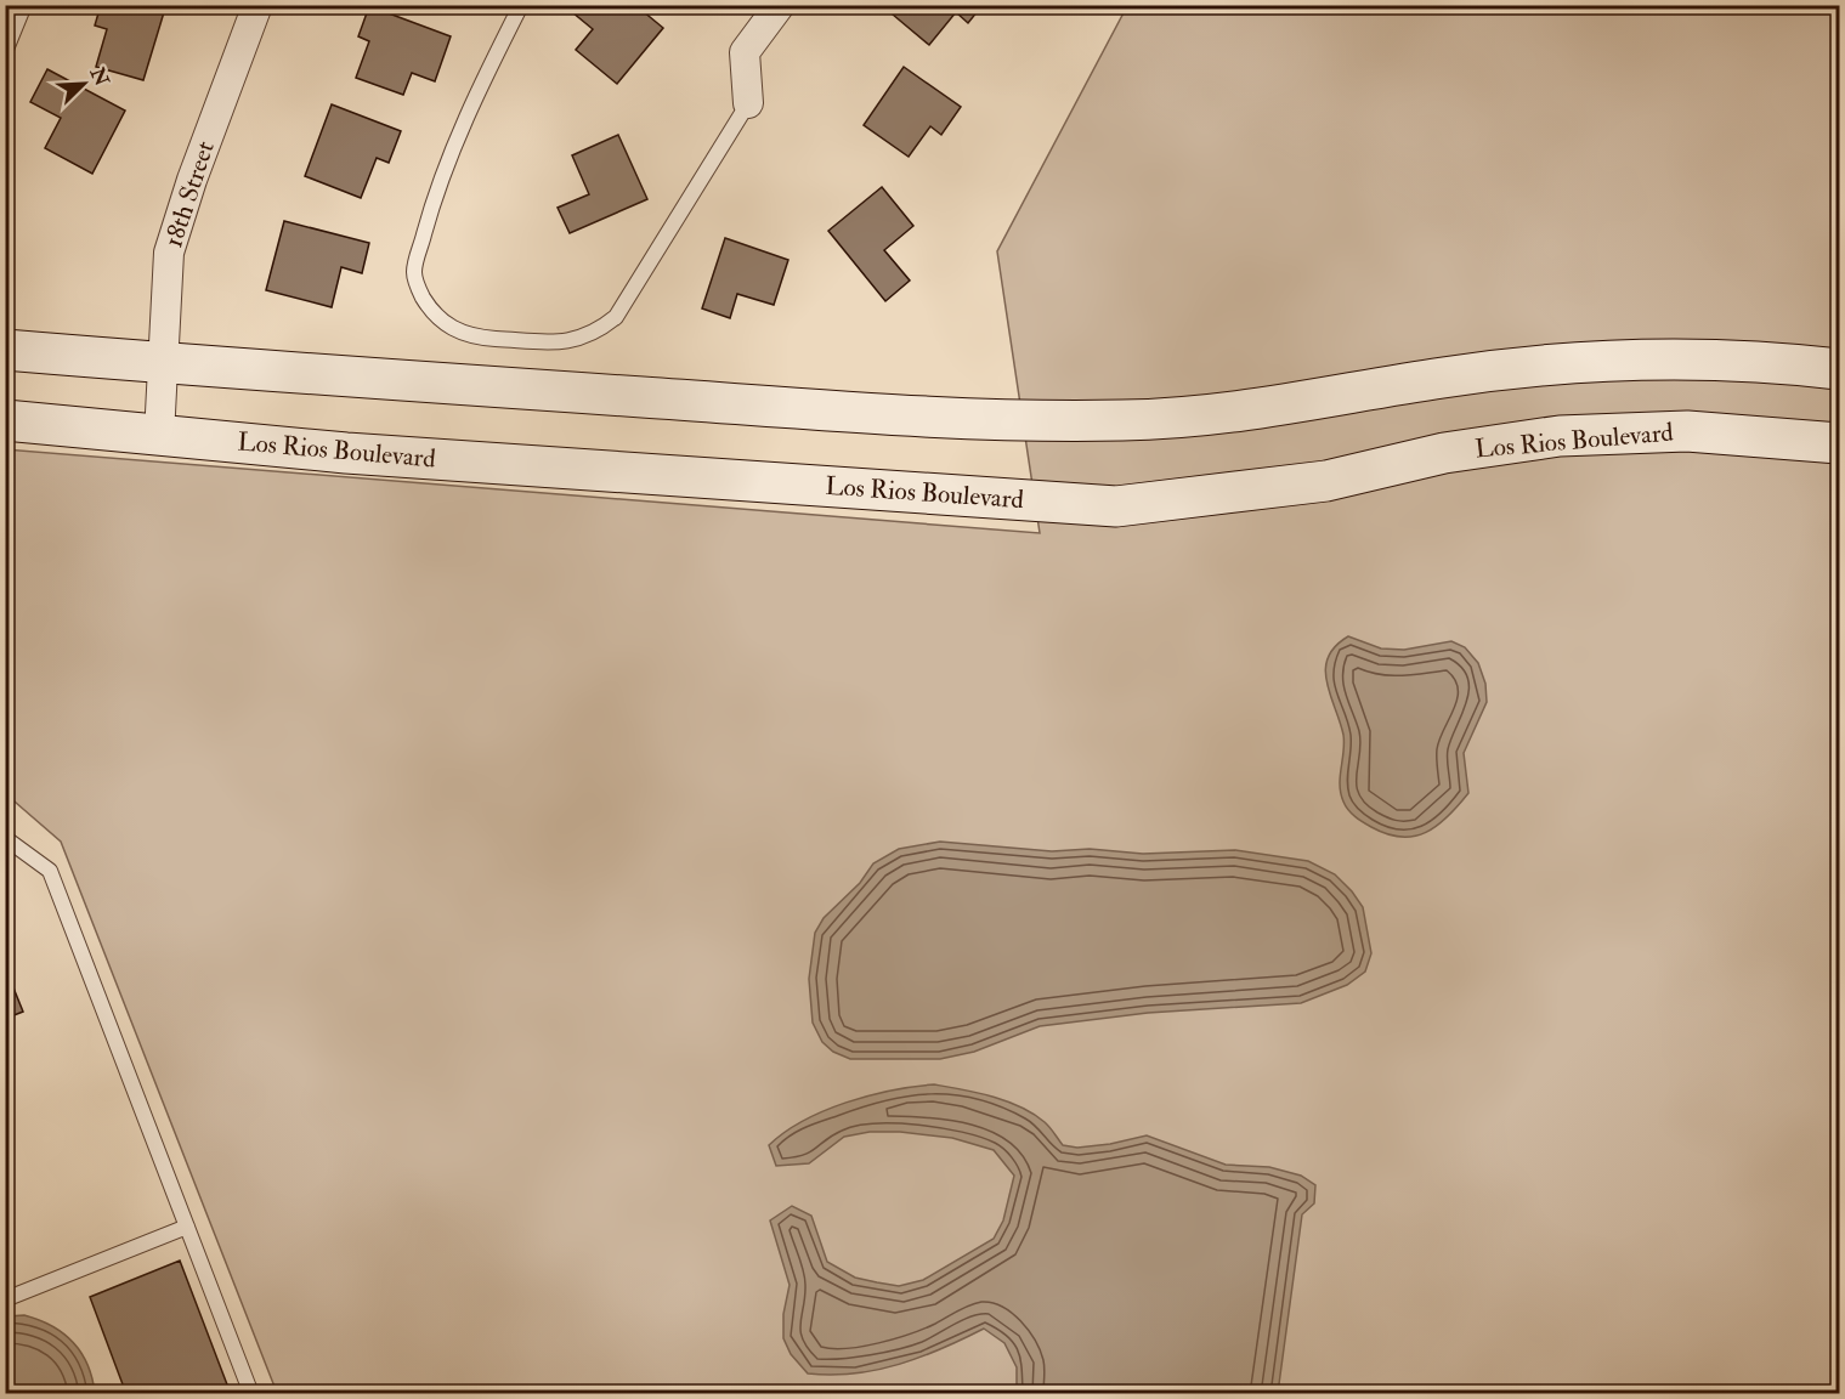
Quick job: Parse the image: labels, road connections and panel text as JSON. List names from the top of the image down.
{
  "streets": {
    "main road": ["Los Rios Boulevard"],
    "street": ["18th Street"]
  },
  "crossings": [
    ["18th Street", "Los Rios Boulevard"]
  ],
  "north": "top right"
}
